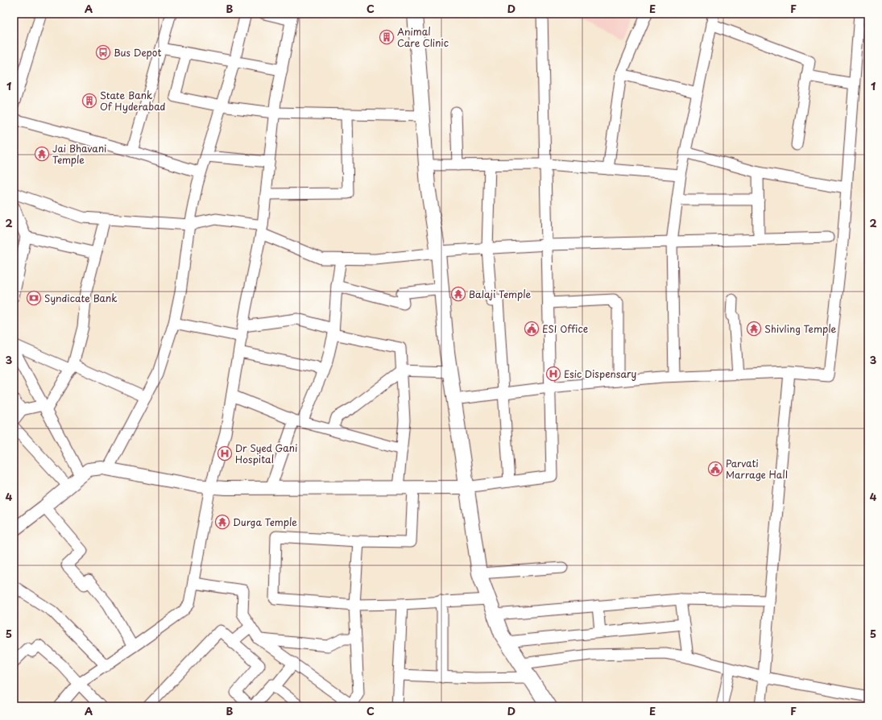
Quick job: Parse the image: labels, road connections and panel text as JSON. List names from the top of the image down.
{
  "places": {
    "building": ["Animal Care Clinic", "State Bank Of Hyderabad"],
    "bus stop": ["Bus Depot"],
    "temple": [
      "Jai Bhavani Temple",
      "Balaji Temple",
      "Shivling Temple",
      "Durga Temple"
    ],
    "bank": ["Syndicate Bank"],
    "public building": ["ESI Office", "Parvati Marrage Hall"],
    "hospital": ["Esic Dispensary", "Dr Syed Gani Hospital"]
  },
  "grid": {
    "columns": [
      "A",
      "B",
      "C",
      "D",
      "E",
      "F"
    ],
    "rows": [
      "1",
      "2",
      "3",
      "4",
      "5"
    ]
  }
}
